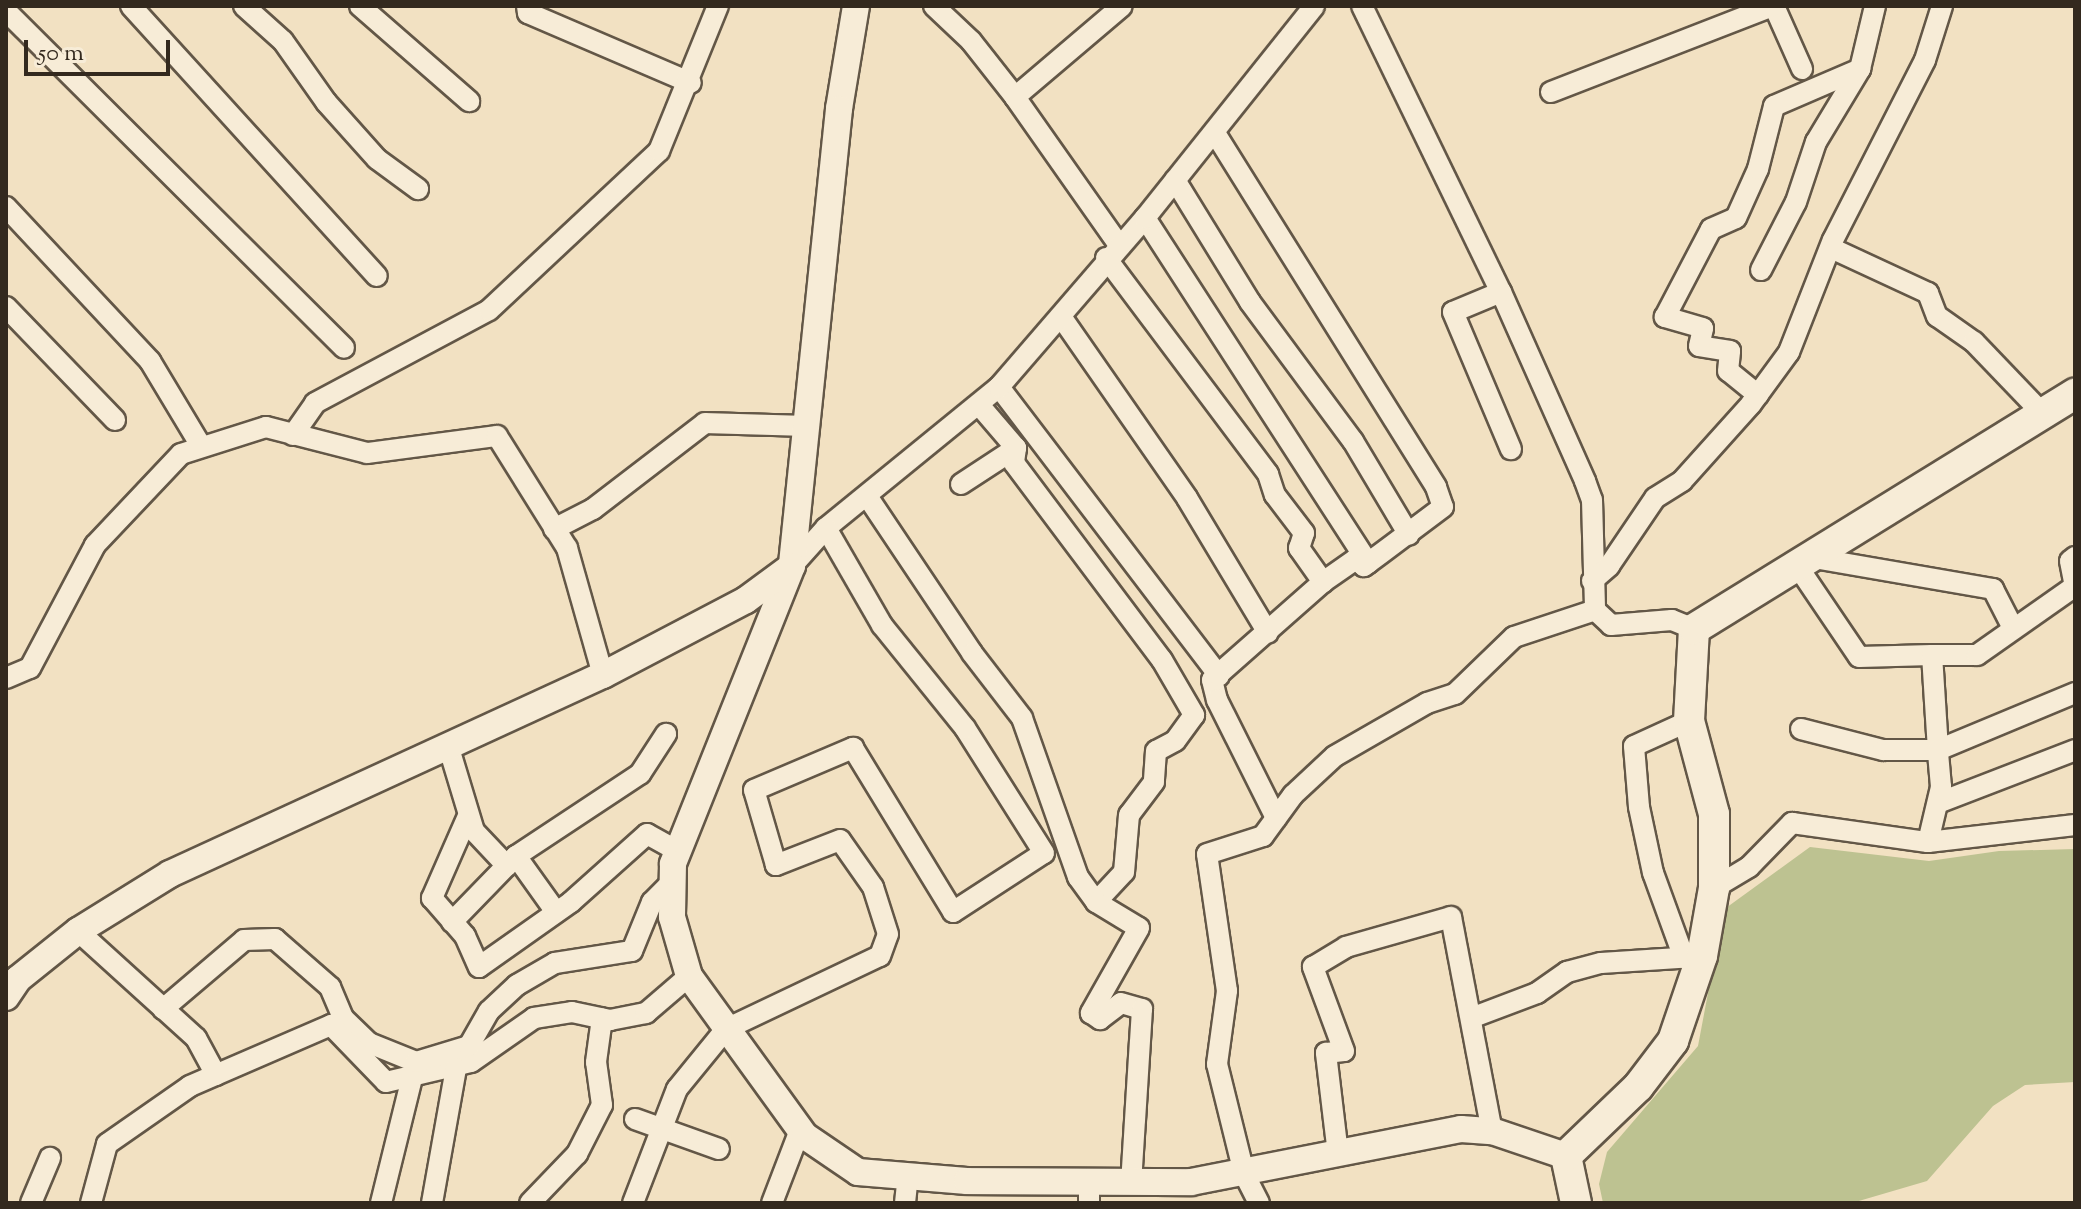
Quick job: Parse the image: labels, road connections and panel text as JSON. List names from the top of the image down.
{
  "scale_bar": "50 m"
}
